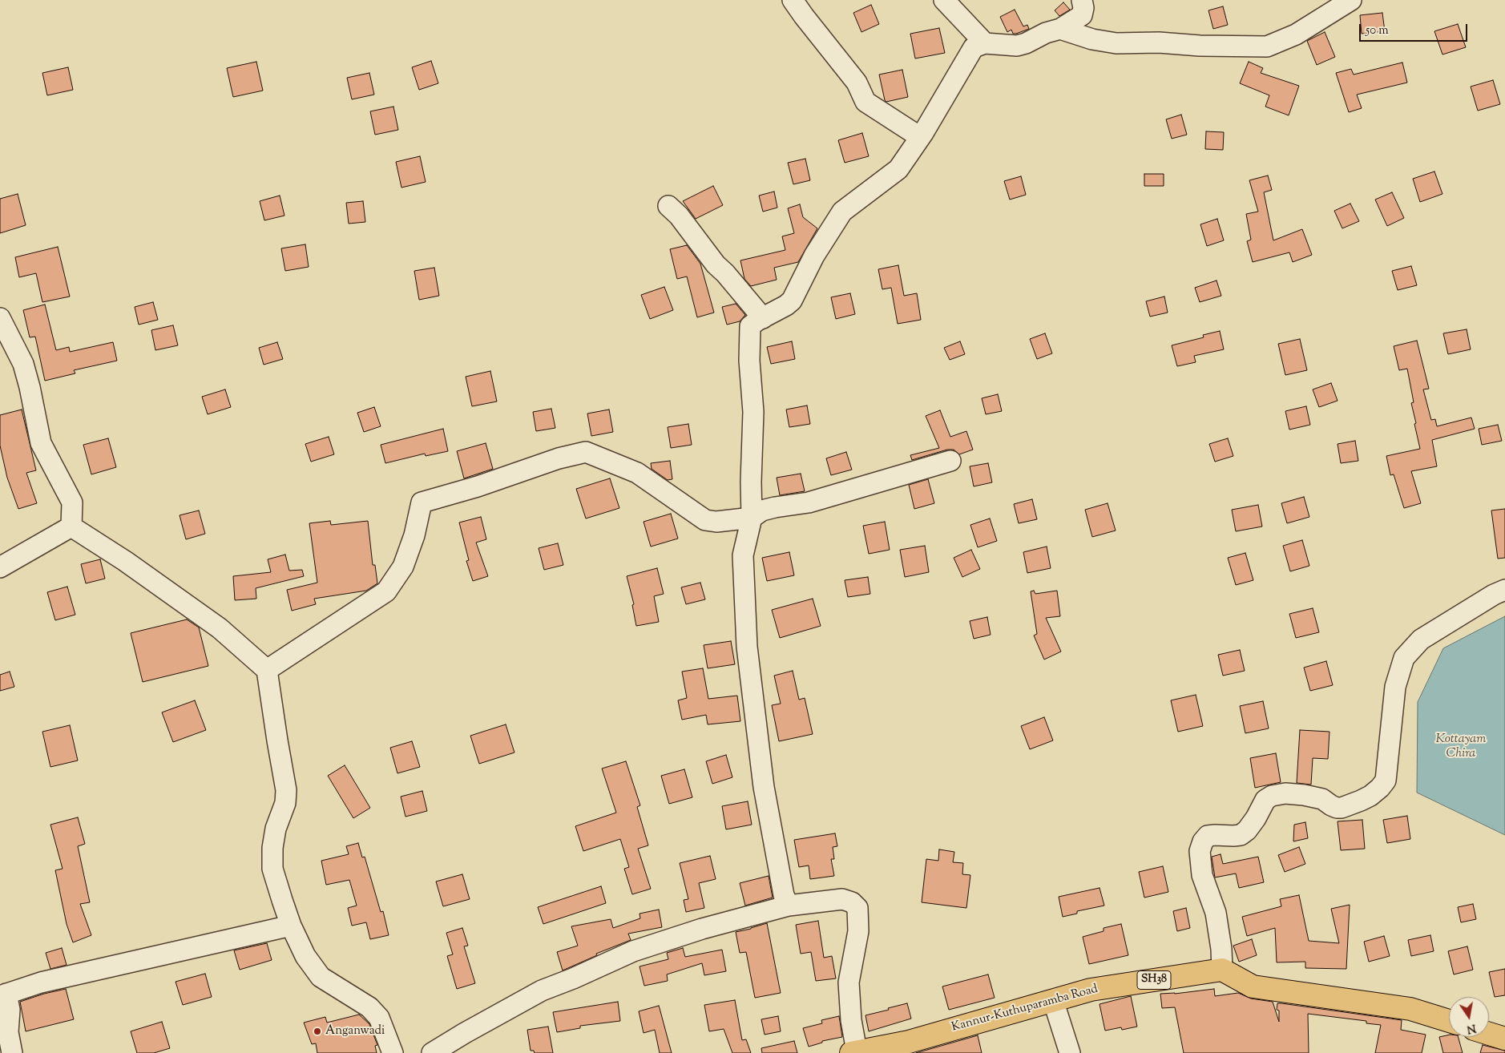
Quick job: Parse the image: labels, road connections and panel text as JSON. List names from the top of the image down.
{
  "streets": {
    "main road": ["SH38", "Kannur-Kuthuparamba Road"]
  },
  "water": ["Kottayam Chira"],
  "places": ["Anganwadi"],
  "scale_bar": "50 m",
  "north": "bottom"
}
